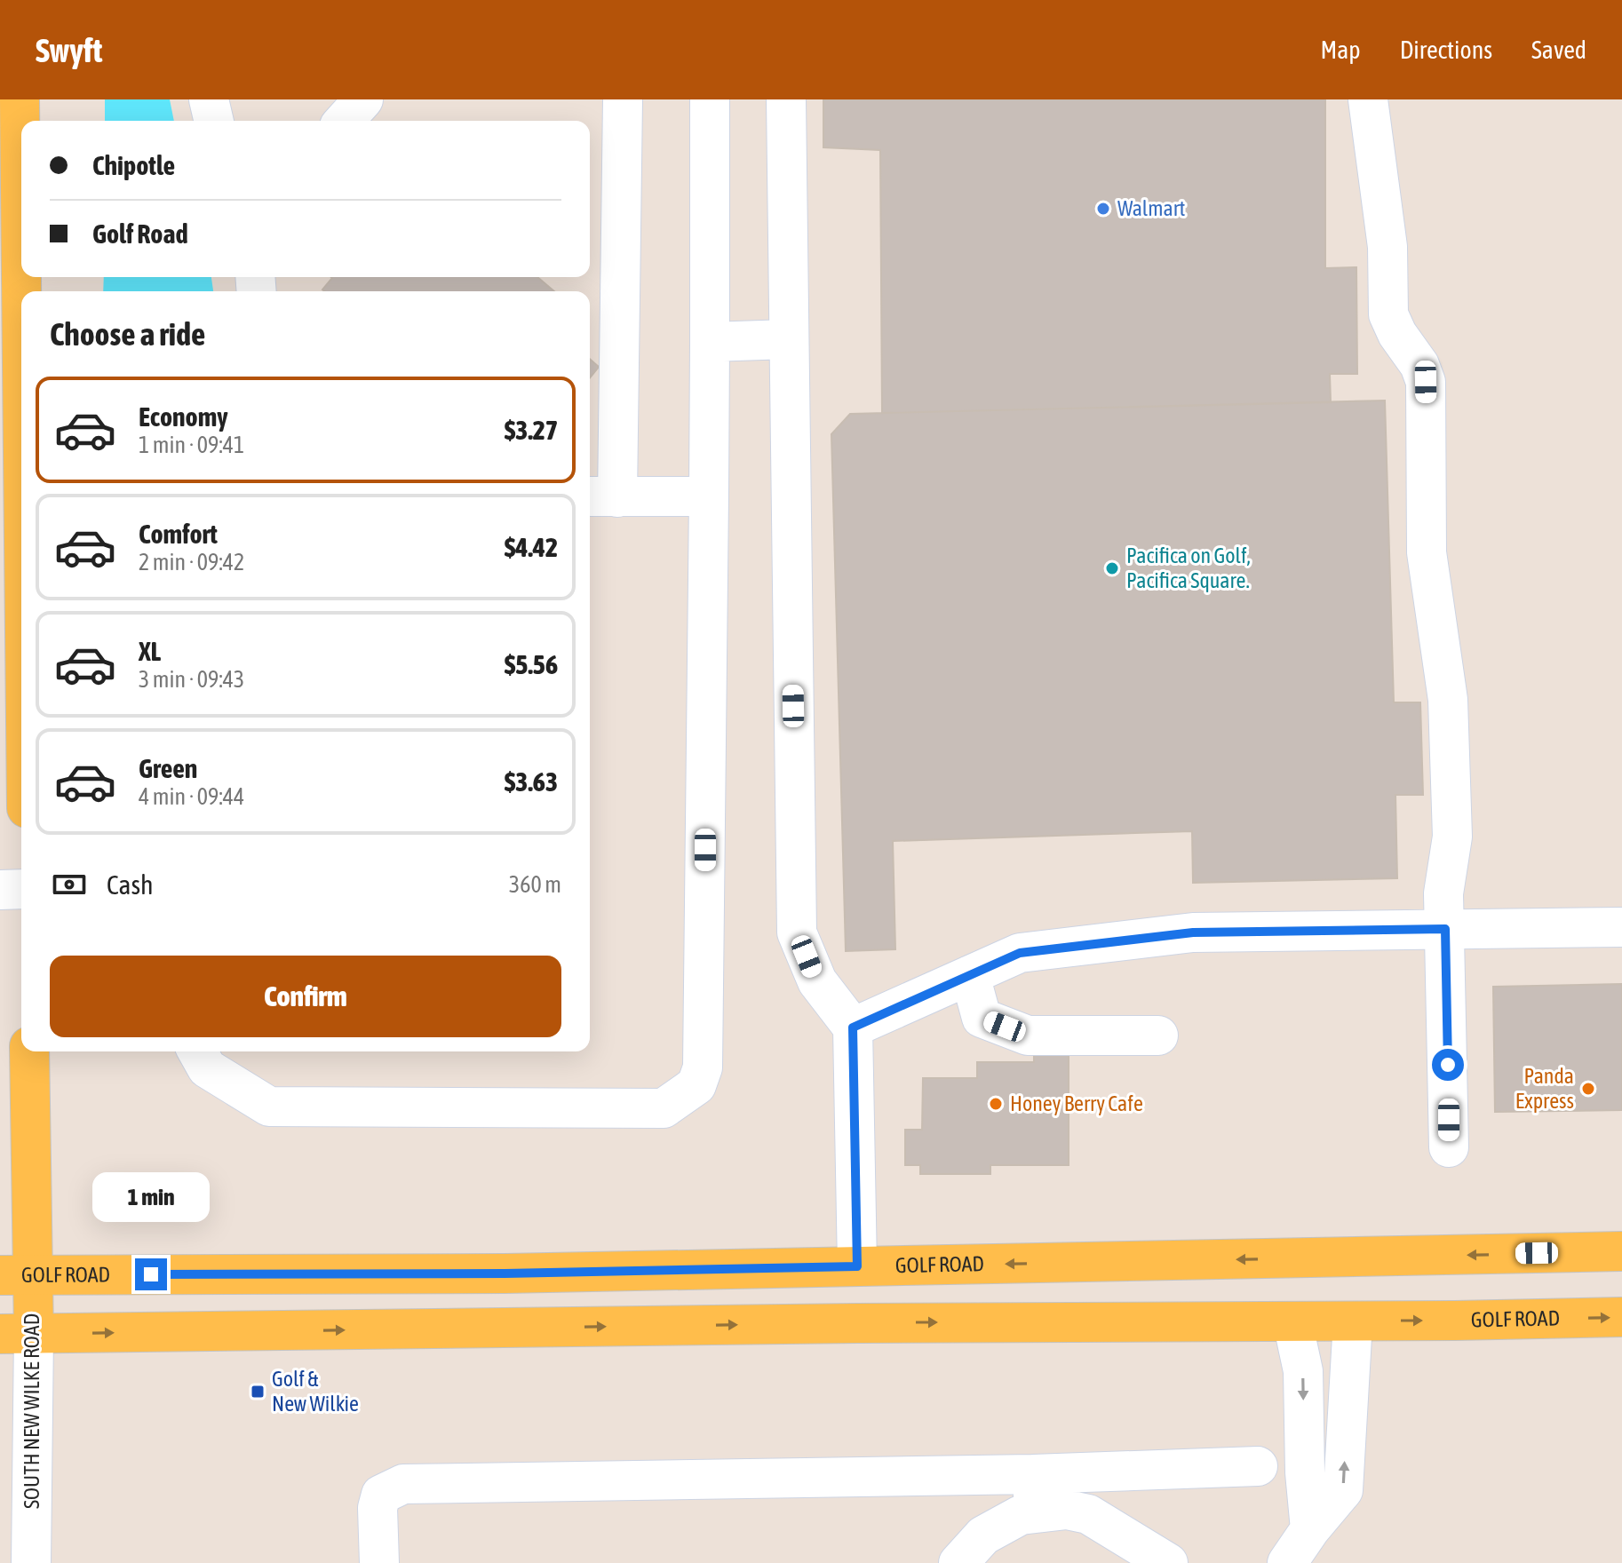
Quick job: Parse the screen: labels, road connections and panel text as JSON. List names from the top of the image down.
{
  "streets": {
    "main road": ["GOLF ROAD", "SOUTH NEW WILKE ROAD"]
  },
  "crossings": [
    ["GOLF ROAD", "SOUTH NEW WILKE ROAD"]
  ],
  "places": {
    "other": [
      "Walmart",
      "Pacifica on Golf, Pacifica Square.",
      "Panda Express",
      "Honey Berry Cafe"
    ],
    "transit": ["Golf & New Wilkie"]
  },
  "page": {
    "header": "Swyft",
    "nav": ["Map", "Directions", "Saved"],
    "banner": ["Chipotle", "Golf Road"],
    "heading": "Choose a ride",
    "list": [
      {
        "name": "Economy",
        "note": "1 min · 09:41",
        "value": "$3.27"
      },
      {
        "name": "Comfort",
        "note": "2 min · 09:42",
        "value": "$4.42"
      },
      {
        "name": "XL",
        "note": "3 min · 09:43",
        "value": "$5.56"
      },
      {
        "name": "Green",
        "note": "4 min · 09:44",
        "value": "$3.63"
      }
    ],
    "pay": ["Cash", "360 m"],
    "buttons": "Confirm",
    "bubble": "1 min"
  }
}
